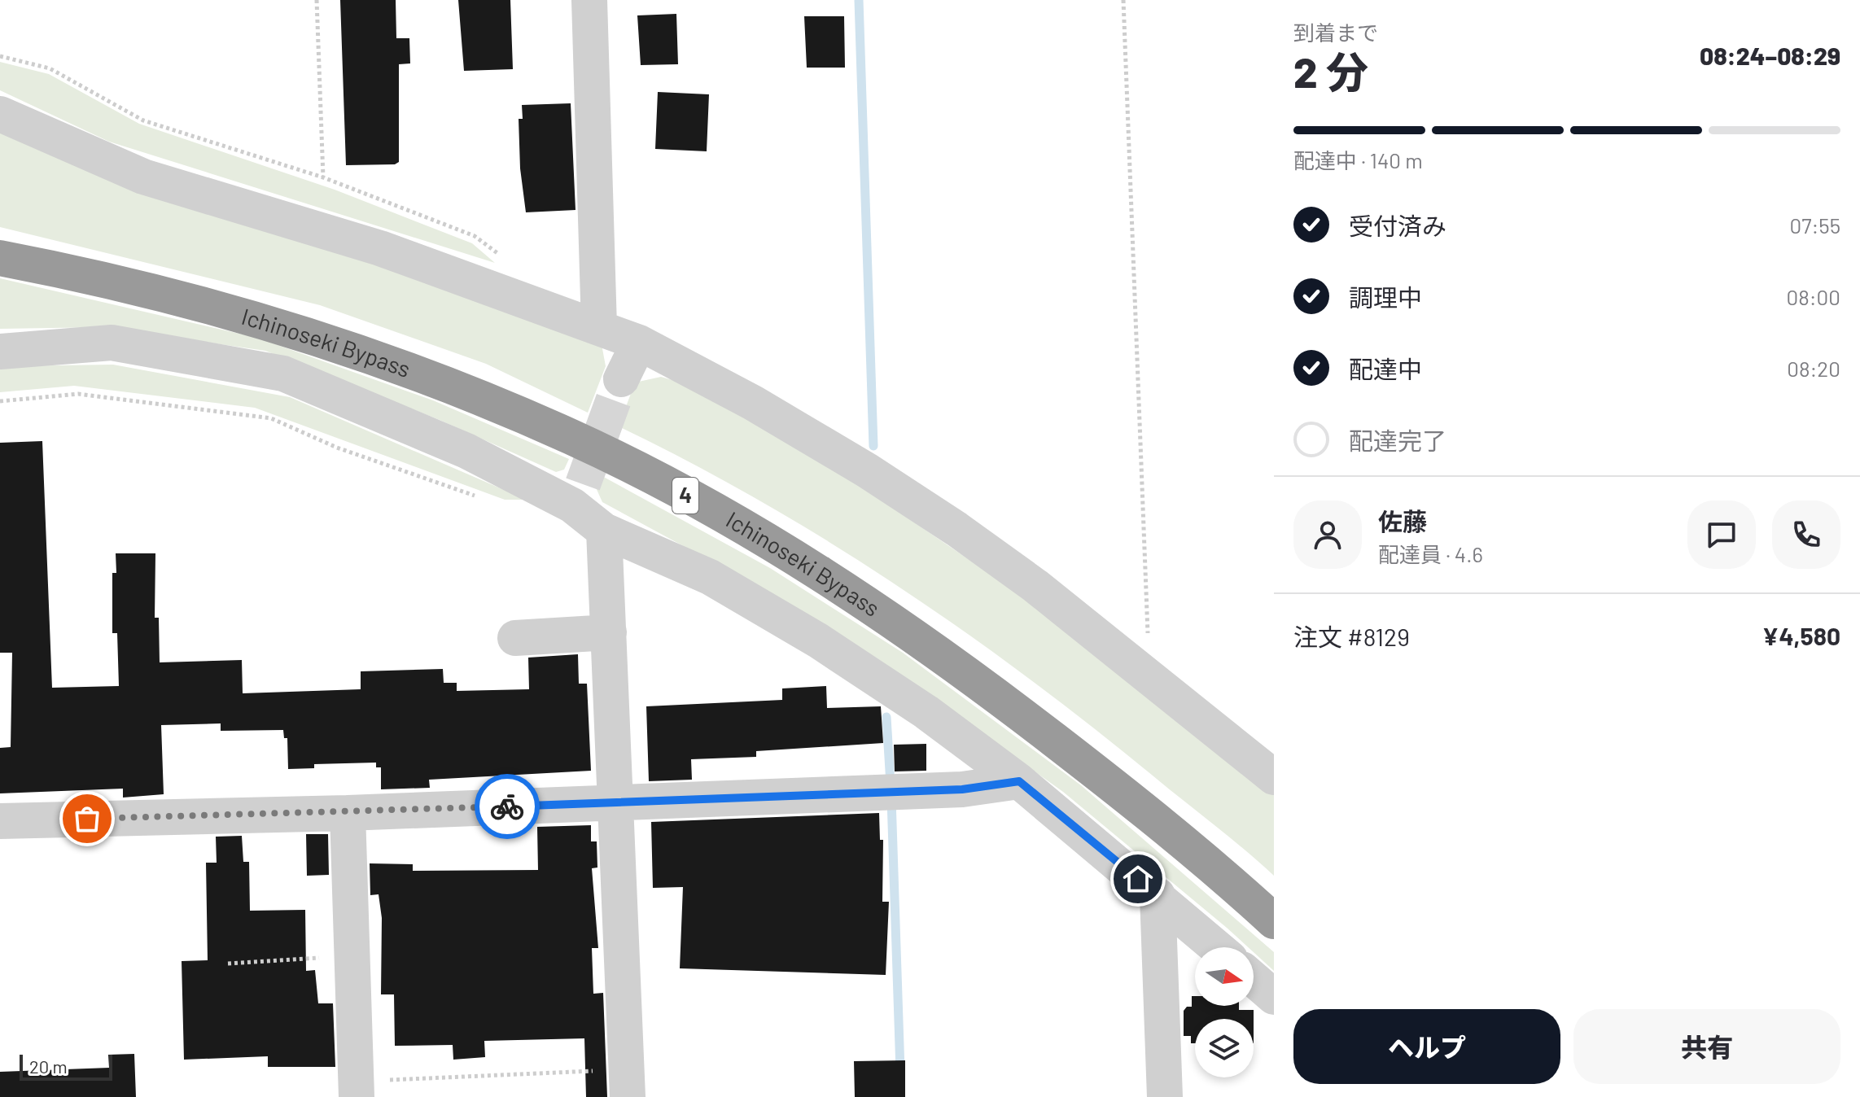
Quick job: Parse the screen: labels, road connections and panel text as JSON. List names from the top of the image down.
{
  "streets": {
    "highway": ["Ichinoseki Bypass", "4"]
  },
  "scale_bar": "20 m",
  "north": "right",
  "page": {
    "heading": ["2 分", "到着まで", "08:24–08:29"],
    "panel": [
      "佐藤",
      "配達員 · 4.6",
      "注文 #8129",
      "¥4,580"
    ],
    "bar": "配達中 · 140 m",
    "list": [
      ["受付済み", "07:55"],
      ["調理中", "08:00"],
      ["配達中", "08:20"],
      "配達完了"
    ],
    "buttons": ["ヘルプ", "共有"],
    "scale": "20 m"
  }
}
